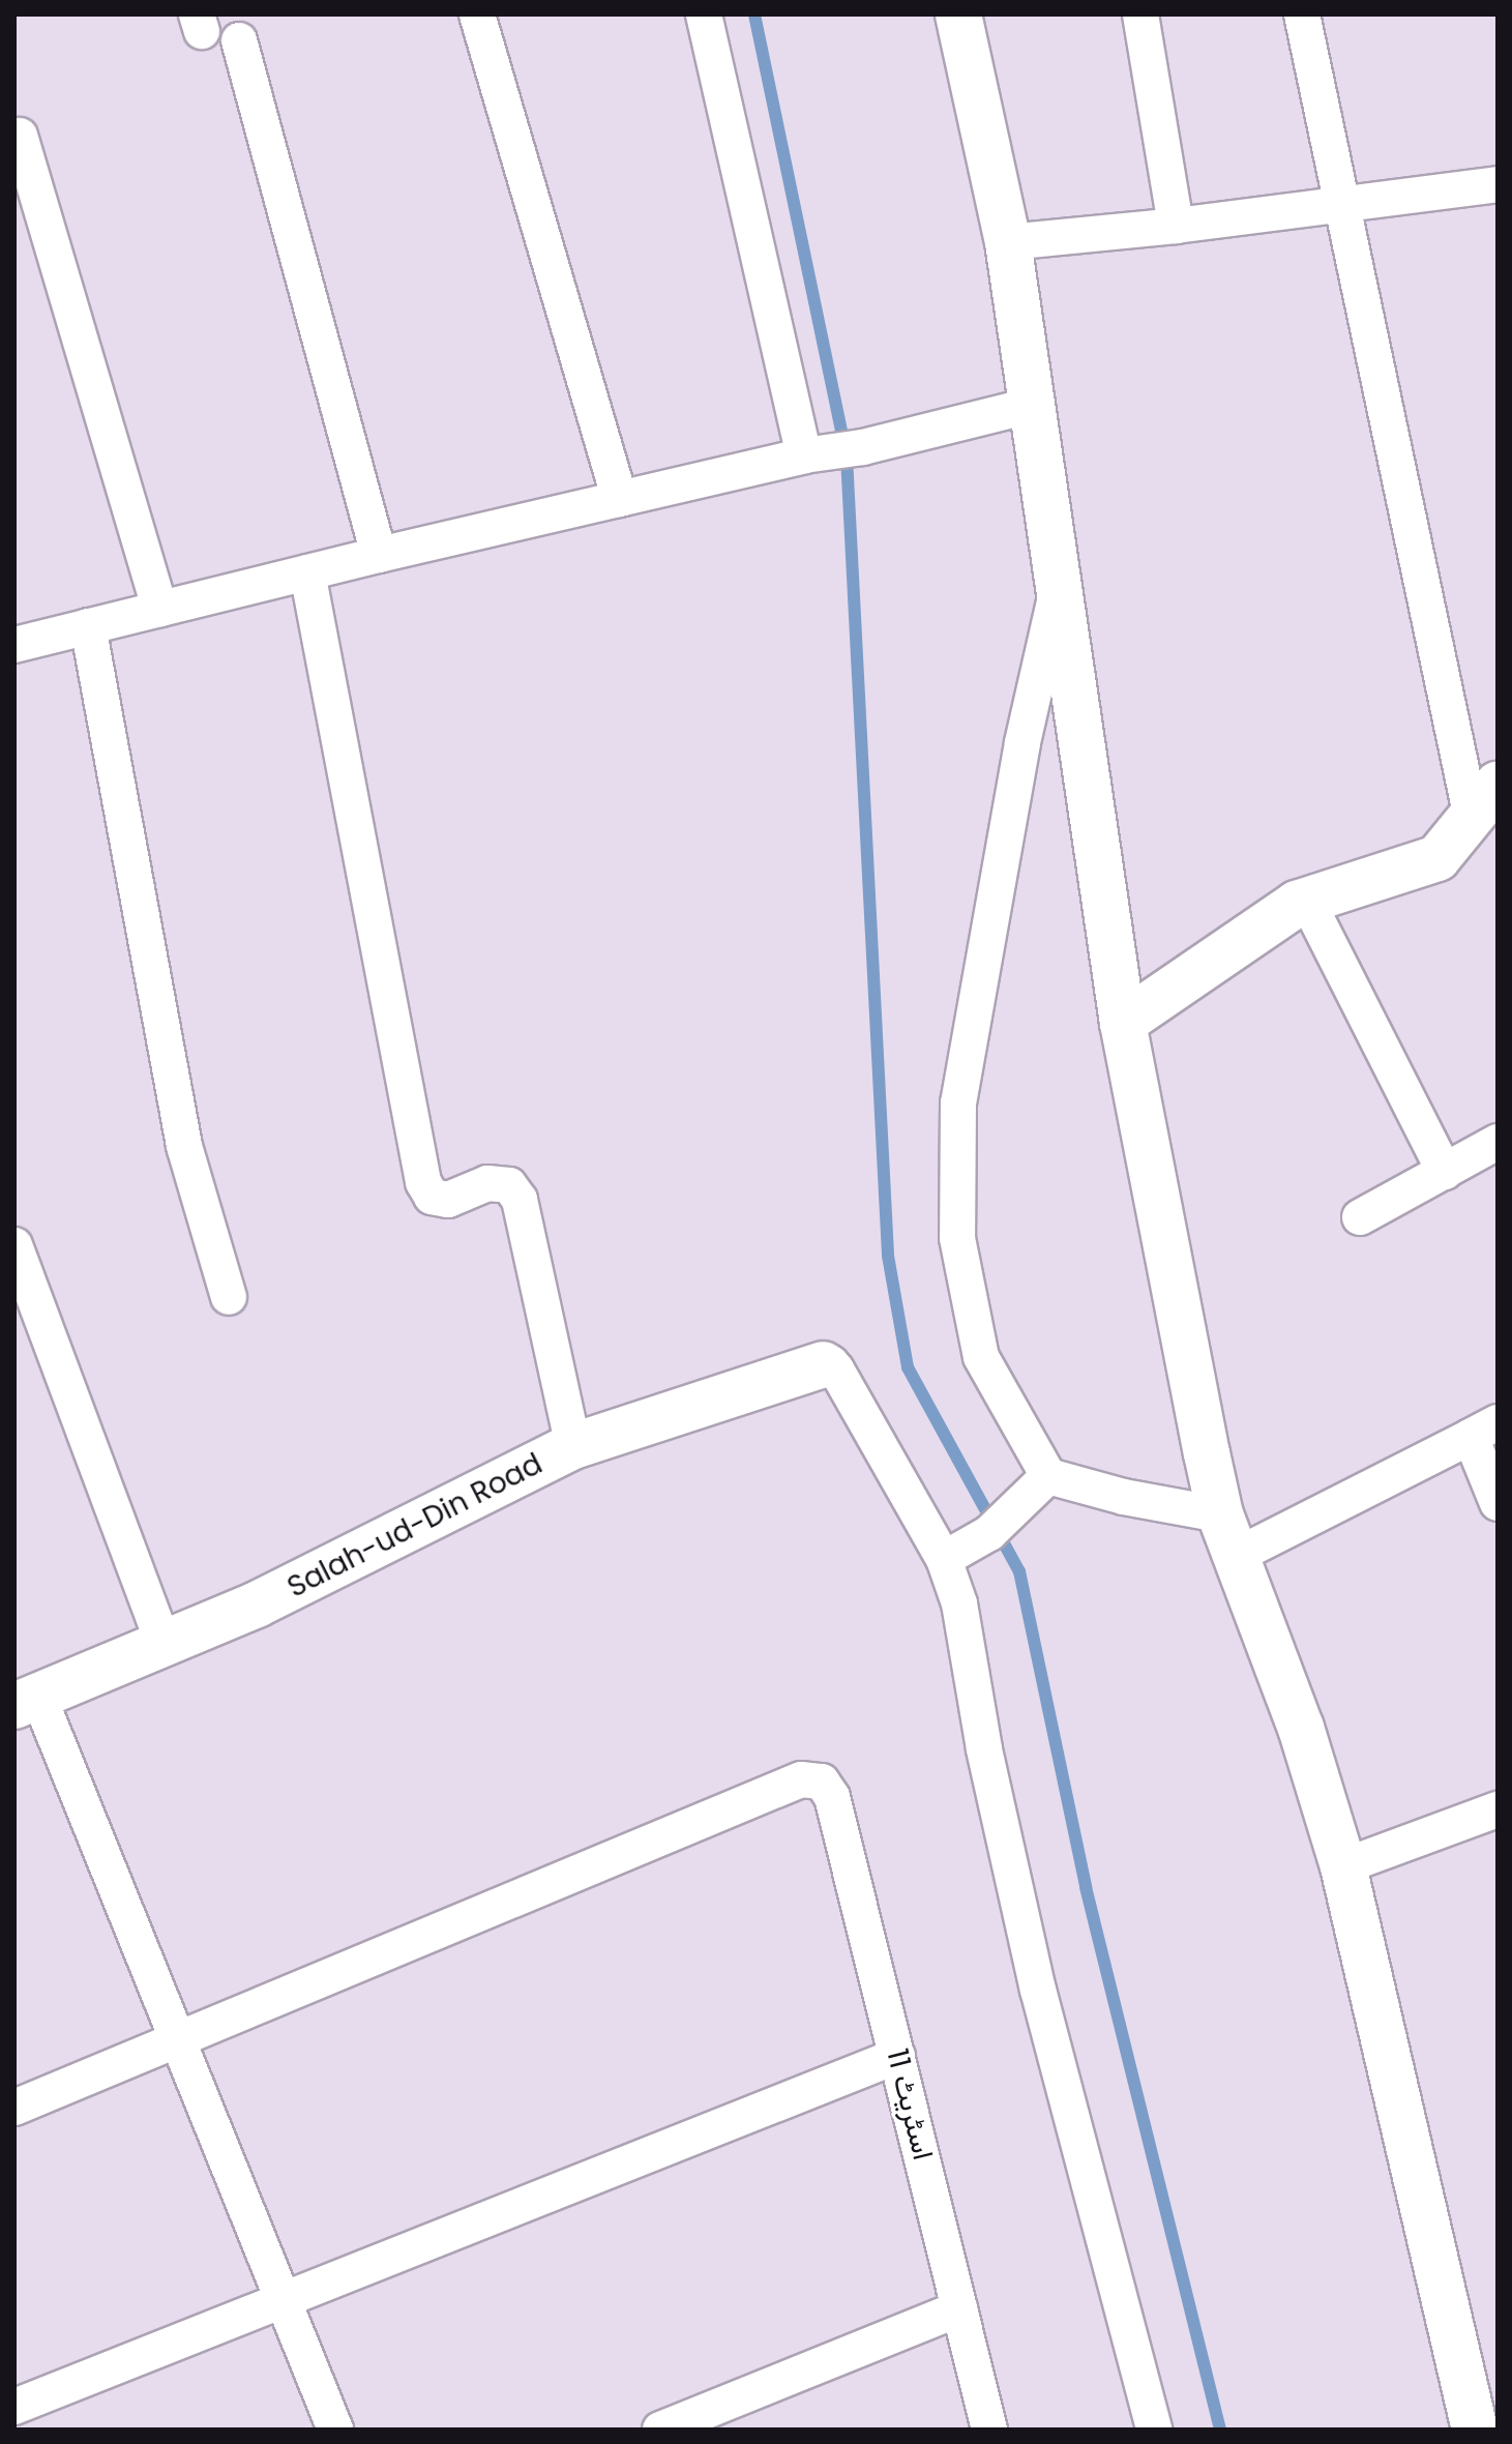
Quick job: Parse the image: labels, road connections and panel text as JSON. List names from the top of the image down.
{
  "streets": {
    "street": ["Salah-ud-Din Road", "اسٹریٹ 11"]
  }
}
